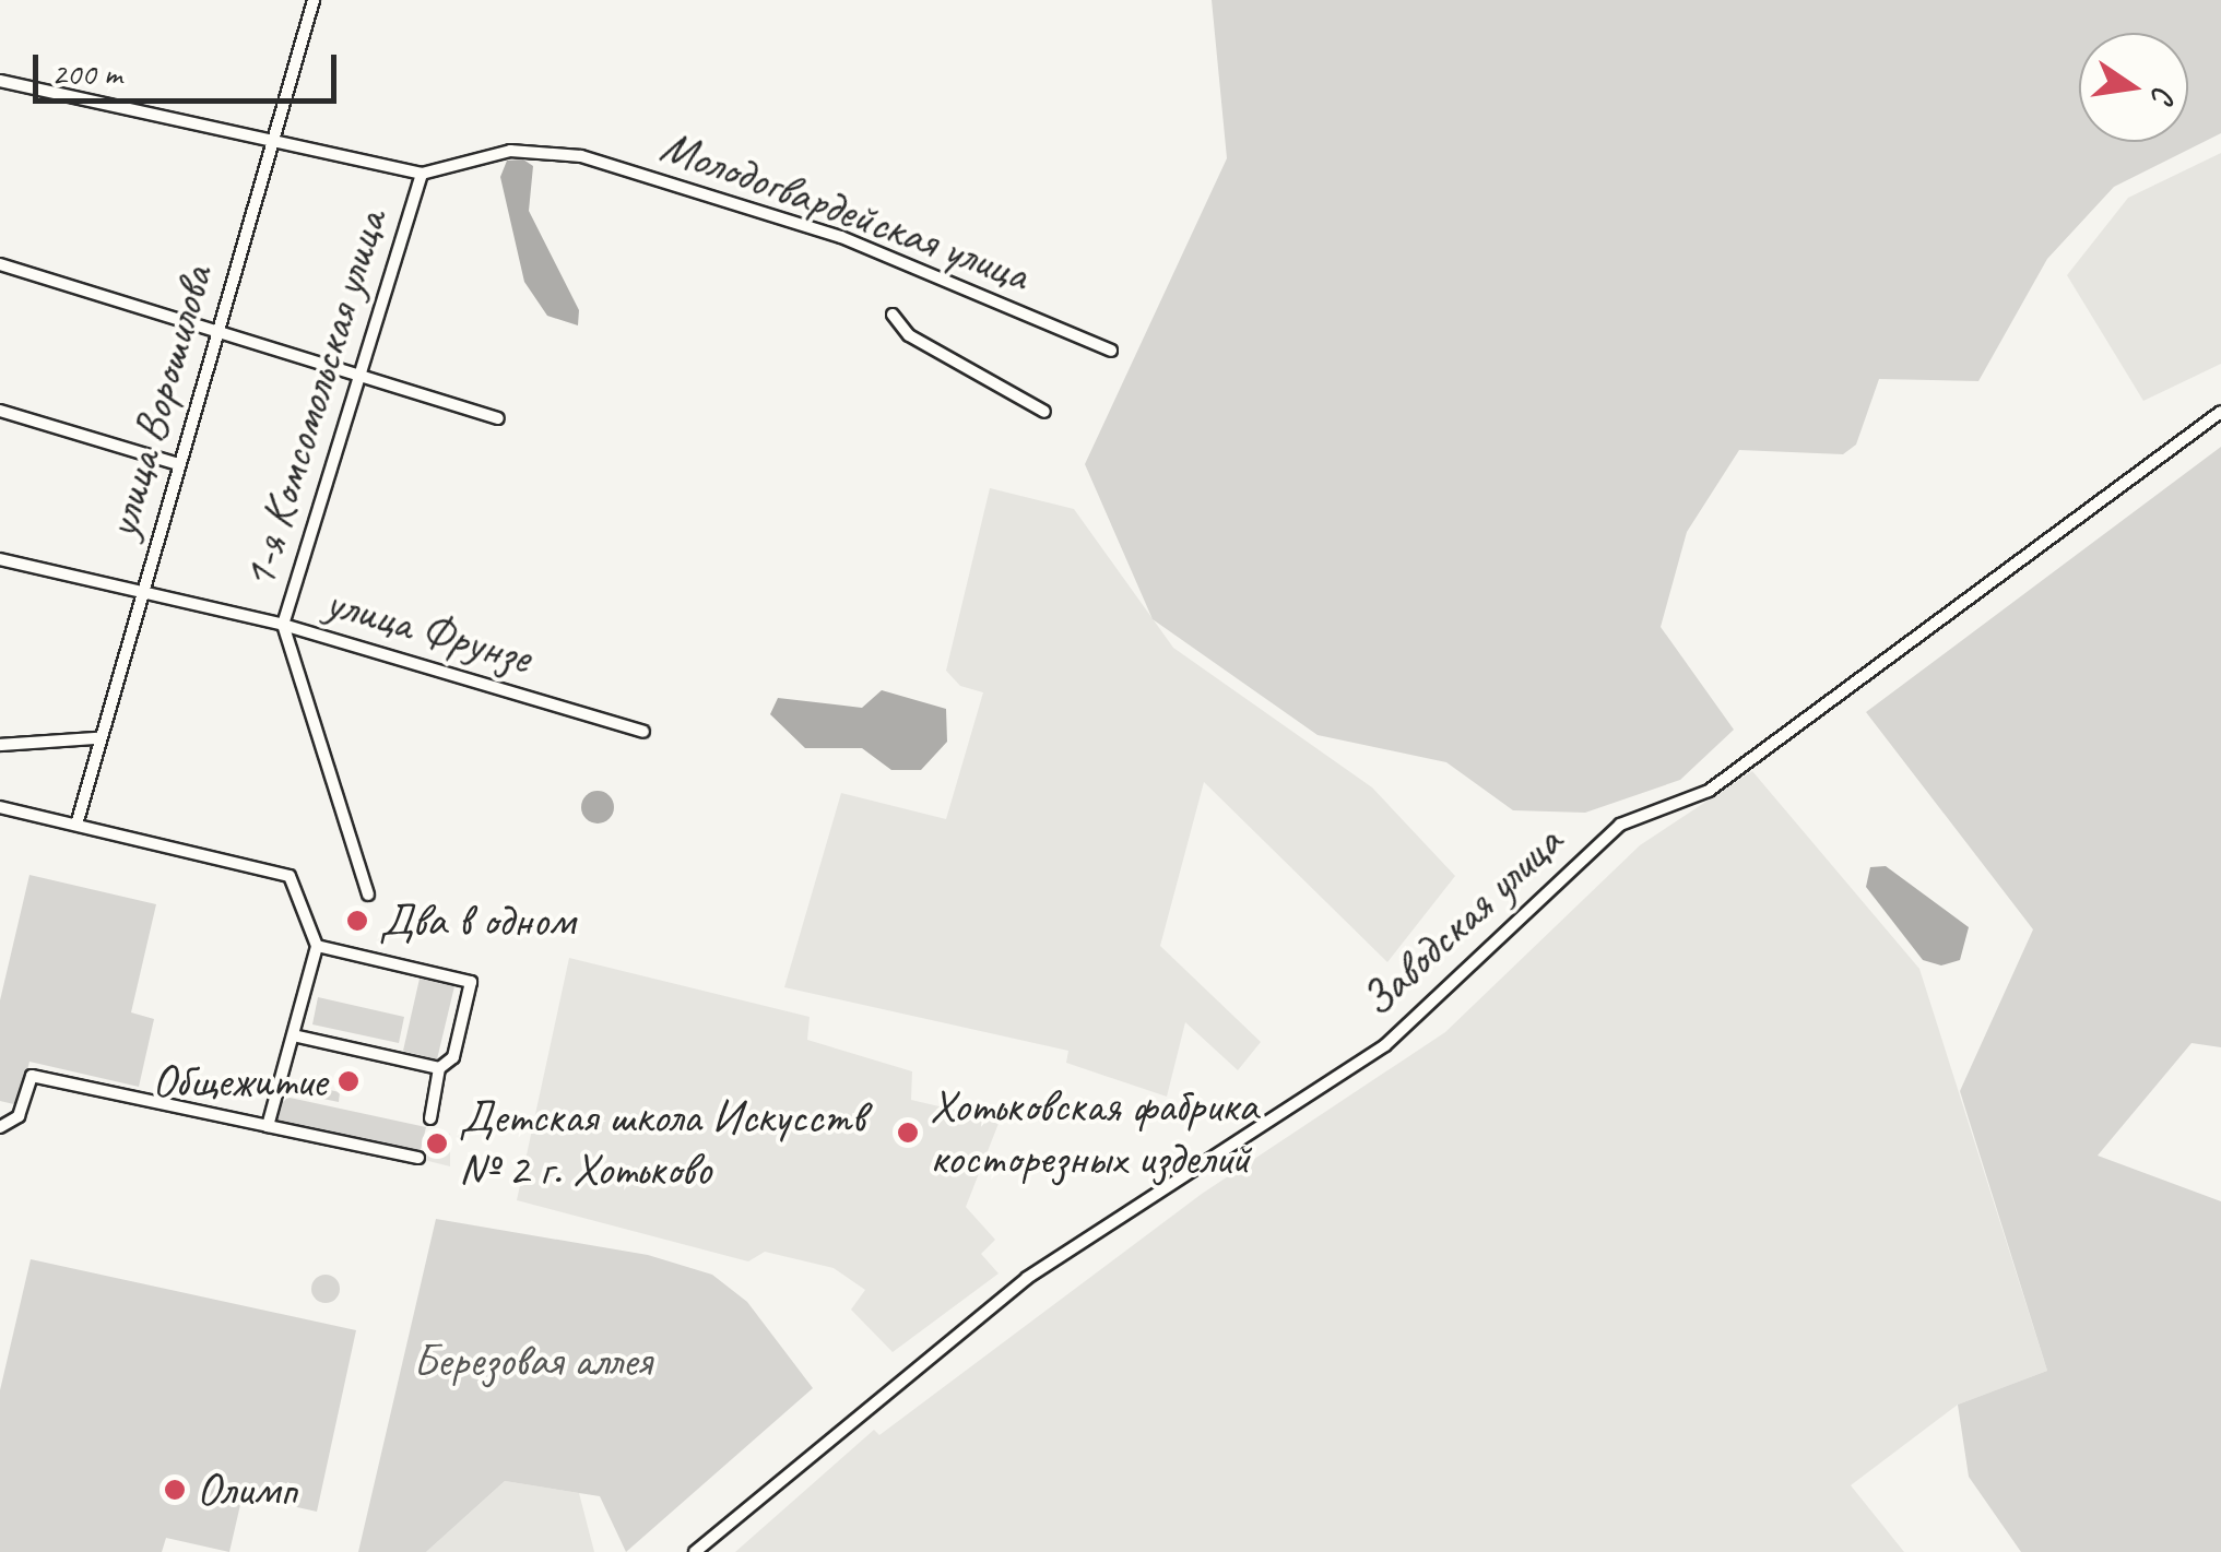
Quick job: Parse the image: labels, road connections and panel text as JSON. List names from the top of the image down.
{
  "streets": {
    "street": [
      "Молодогвардейская улица",
      "1-я Комсомольская улица",
      "улица Ворошилова",
      "улица Фрунзе",
      "Заводская улица"
    ]
  },
  "crossings": [
    ["Молодогвардейская улица", "1-я Комсомольская улица"],
    ["1-я Комсомольская улица", "улица Фрунзе"],
    ["улица Ворошилова", "улица Фрунзе"]
  ],
  "parks": ["Березовая аллея"],
  "places": [
    "Два в одном",
    "Общежитие",
    "Хотьковская фабрика косторезных изделий",
    "Детская школа Искусств № 2 г. Хотьково",
    "Олимп"
  ],
  "scale_bar": "200 m",
  "north": "right"
}
